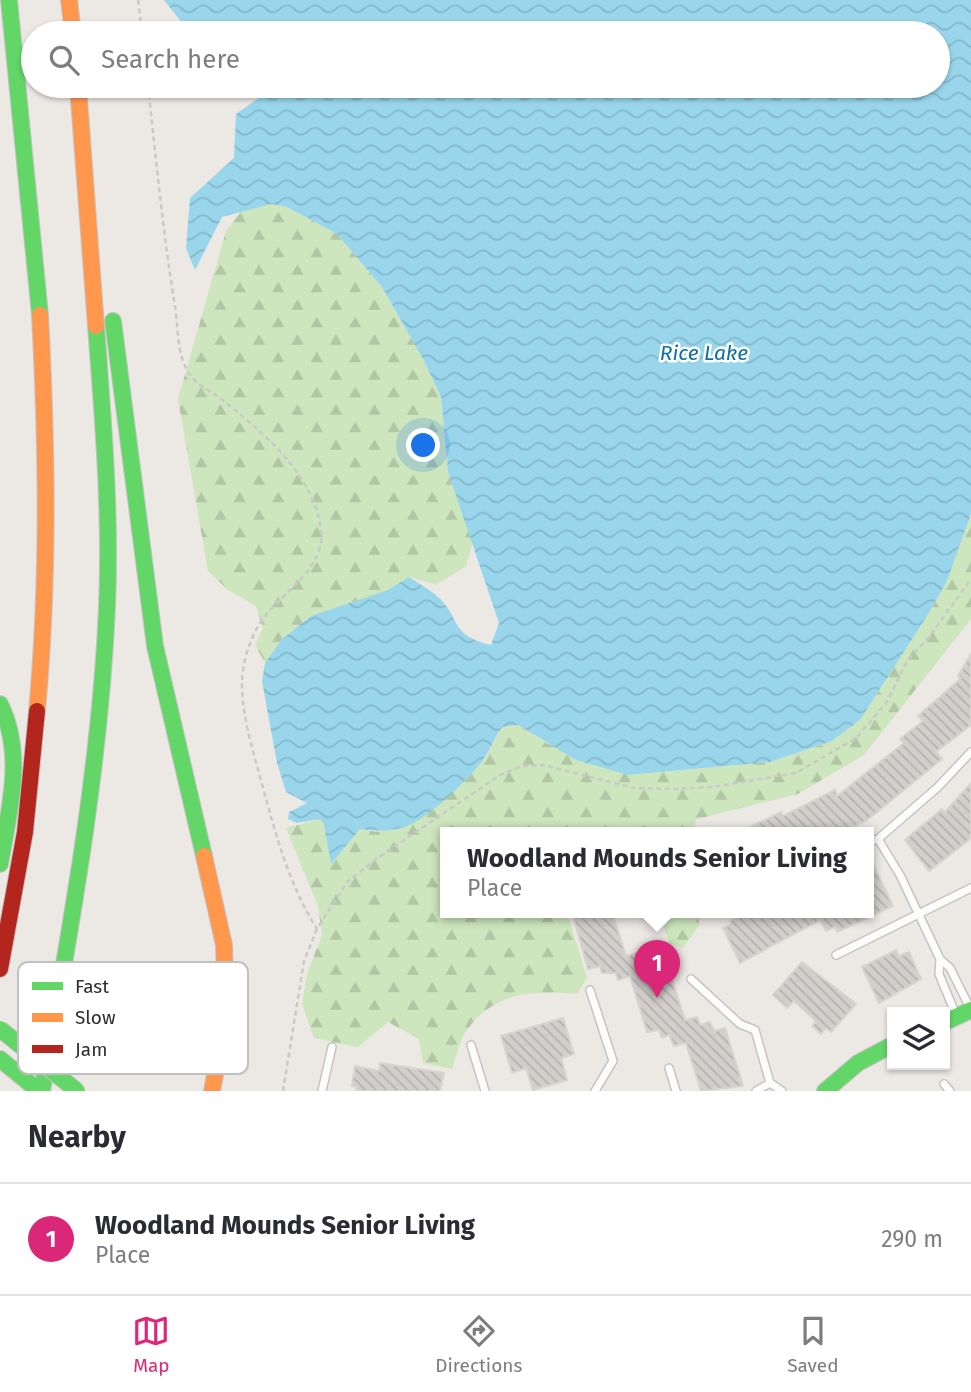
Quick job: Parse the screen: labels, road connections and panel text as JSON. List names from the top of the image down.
{
  "water": ["Rice Lake"],
  "legend": ["Fast", "Slow", "Jam"],
  "page": {
    "search": "Search here",
    "popup": ["Woodland Mounds Senior Living", "Place"],
    "pins": "1",
    "heading": "Nearby",
    "list": [
      {
        "mark": "1",
        "name": "Woodland Mounds Senior Living",
        "note": "Place",
        "value": "290 m"
      }
    ],
    "nav": ["Map", "Directions", "Saved"]
  }
}
